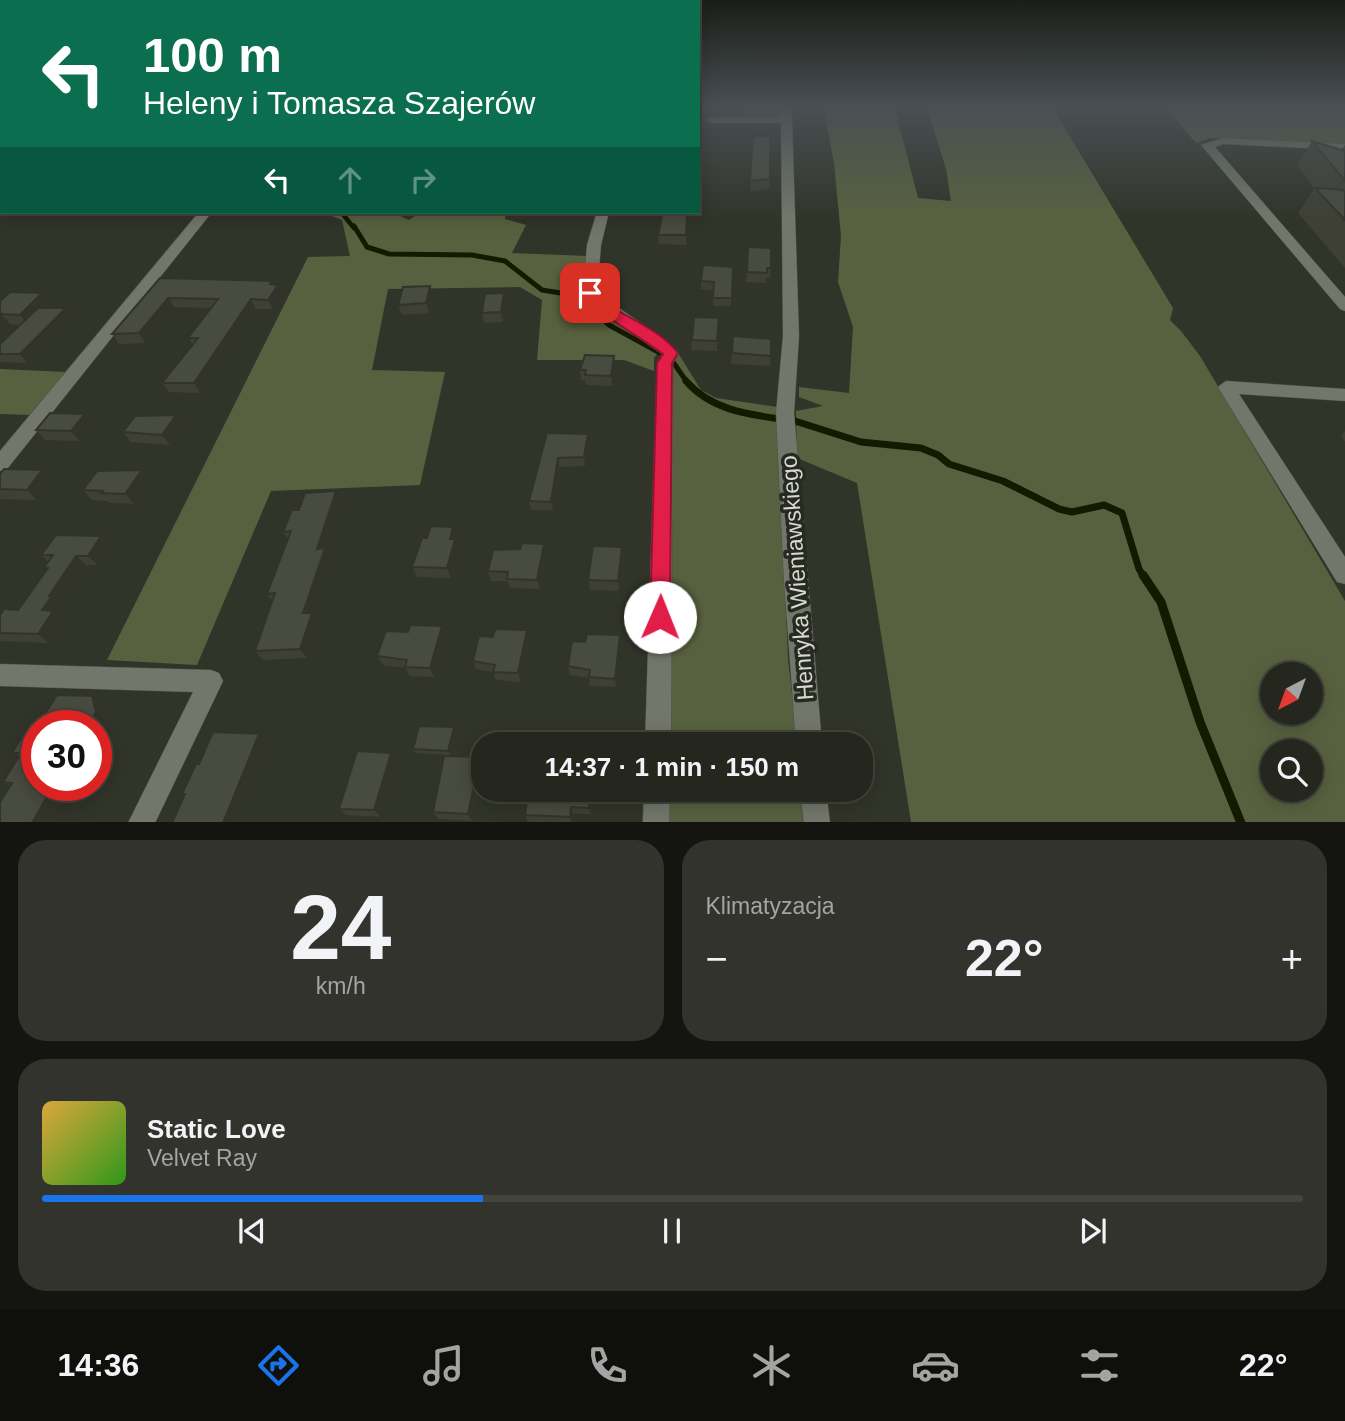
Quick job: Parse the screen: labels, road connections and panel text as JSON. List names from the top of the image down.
{
  "streets": {
    "street": ["Henryka Wieniawskiego"]
  },
  "north": "bottom left",
  "page": {
    "turn": ["100 m", "Heleny i Tomasza Szajerów"],
    "limit": "30",
    "trip": "14:37 · 1 min · 150 m",
    "tile": [
      ["24", "km/h"],
      "Klimatyzacja"
    ],
    "heat": ["−", "22°", "+"],
    "song": ["Static Love", "Velvet Ray"],
    "tabs": ["14:36", "22°"]
  }
}
